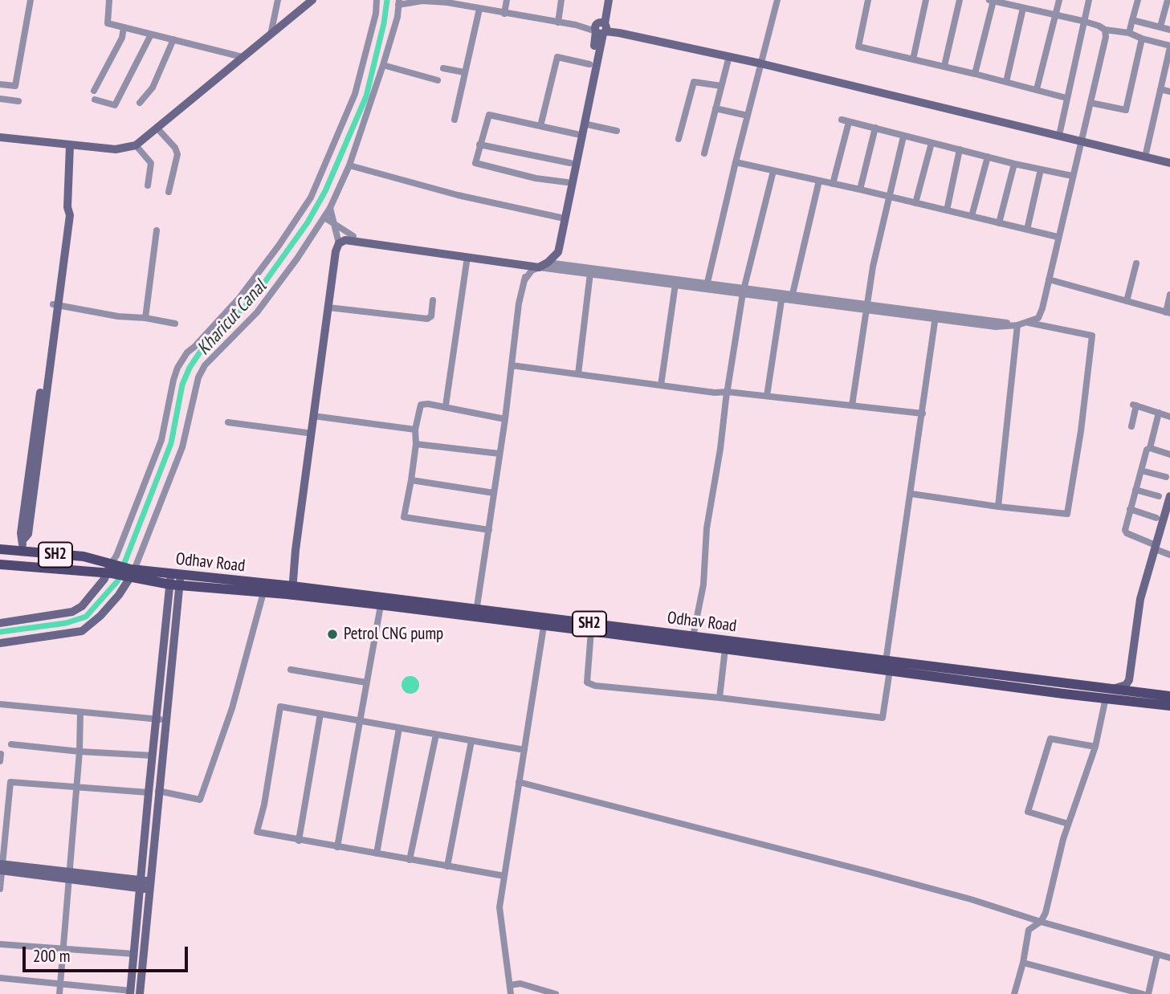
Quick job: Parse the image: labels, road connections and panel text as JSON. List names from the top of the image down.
{
  "streets": {
    "main road": ["SH2", "Odhav Road"]
  },
  "crossings": [
    ["SH2", "Odhav Road"]
  ],
  "water": ["Kharicut Canal"],
  "places": ["Petrol CNG pump"],
  "scale_bar": "200 m"
}
